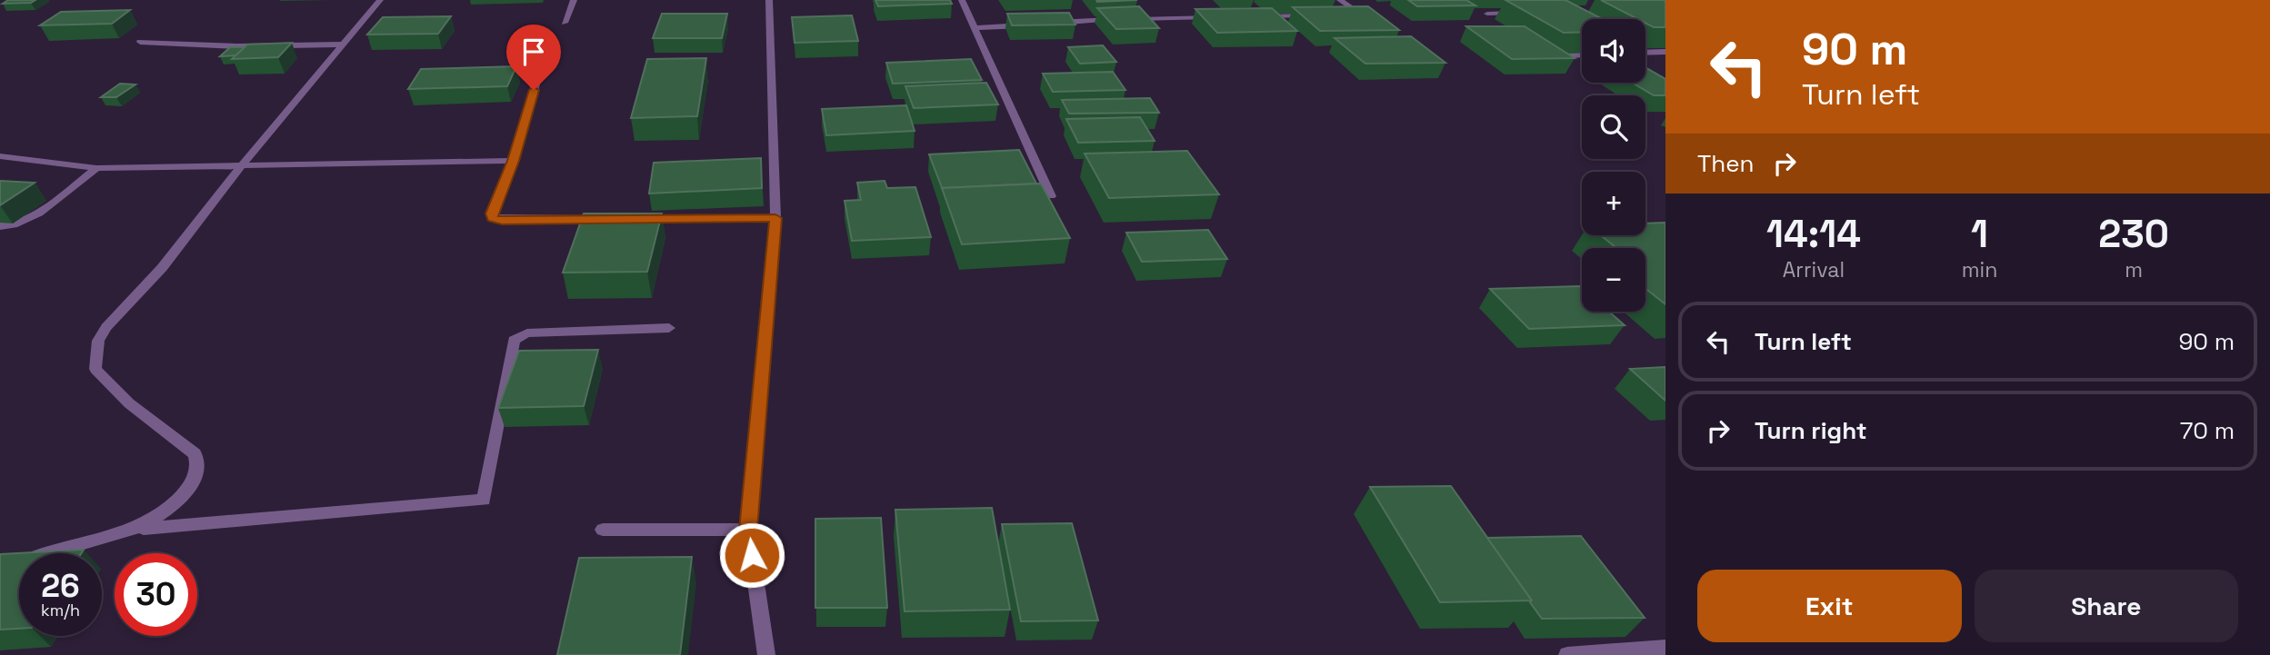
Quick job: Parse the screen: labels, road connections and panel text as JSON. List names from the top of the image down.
{
  "page": {
    "turn": ["90 m", "Turn left"],
    "map_buttons": ["+", "−"],
    "then": "Then",
    "eta": [
      "14:14",
      "Arrival",
      "1",
      "min",
      "230",
      "m"
    ],
    "list": [
      {
        "name": "Turn left",
        "value": "90 m"
      },
      {
        "name": "Turn right",
        "value": "70 m"
      }
    ],
    "speed": "26 km/h",
    "limit": "30",
    "buttons": ["Exit", "Share"]
  }
}
